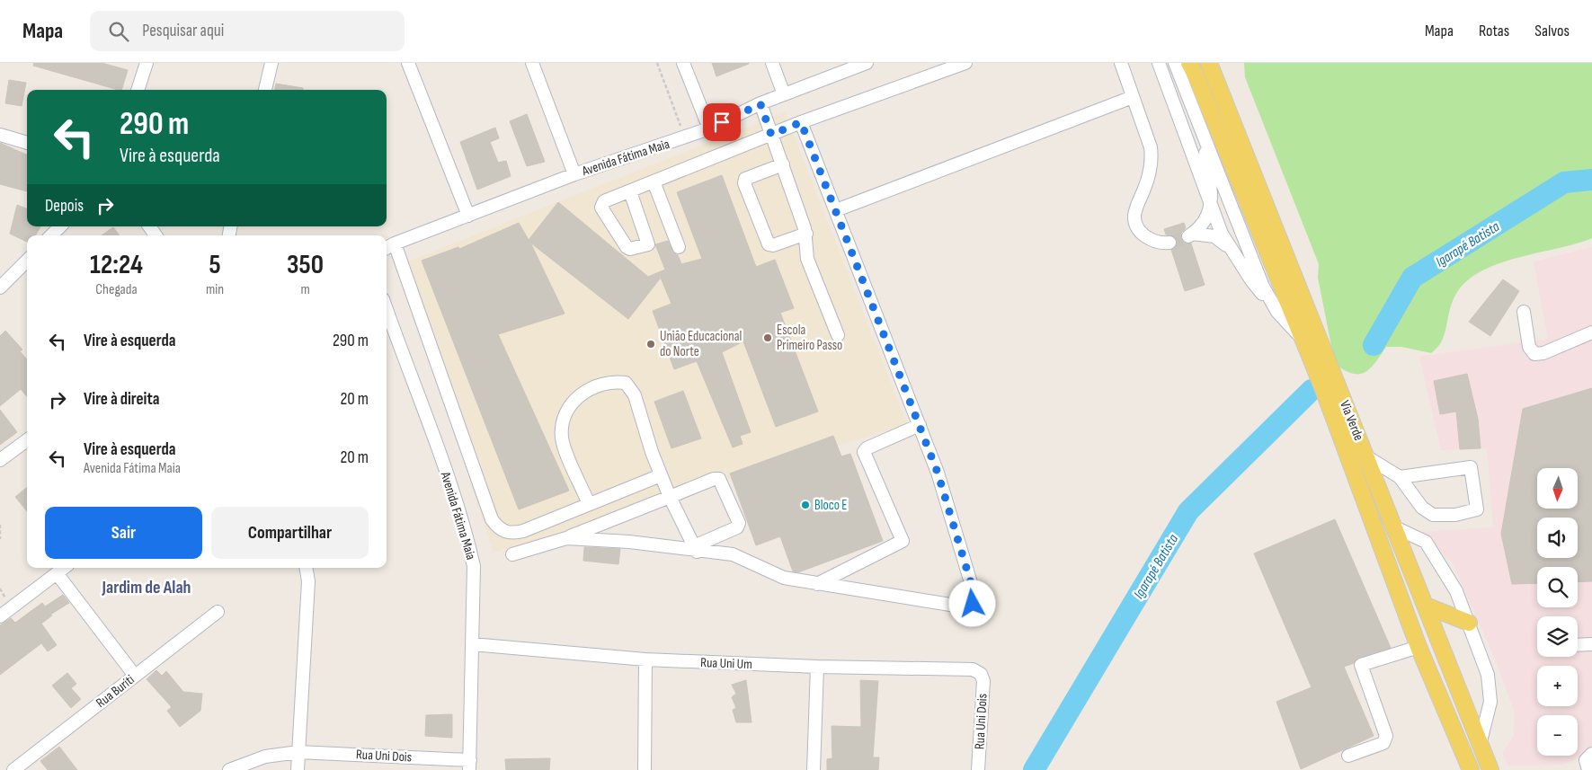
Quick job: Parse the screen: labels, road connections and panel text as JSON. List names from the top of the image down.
{
  "streets": {
    "main road": ["Via Verde"],
    "street": [
      "Avenida Fátima Maia",
      "Rua Uni Um",
      "Rua Buriti",
      "Rua Uni Dois"
    ]
  },
  "crossings": [
    ["Avenida Fátima Maia", "Rua Uni Um"],
    ["Avenida Fátima Maia", "Rua Uni Dois"],
    ["Rua Uni Um", "Rua Uni Dois"]
  ],
  "districts": ["Jardim de Alah"],
  "water": ["Igarapé Batista"],
  "places": ["Escola Primeiro Passo", "União Educacional do Norte", "Bloco E"],
  "north": "bottom",
  "page": {
    "header": "Mapa",
    "search": "Pesquisar aqui",
    "nav": ["Mapa", "Rotas", "Salvos"],
    "turn": ["290 m", "Vire à esquerda"],
    "then": "Depois",
    "eta": [
      "12:24",
      "Chegada",
      "5",
      "min",
      "350",
      "m"
    ],
    "list": [
      {
        "name": "Vire à esquerda",
        "value": "290 m"
      },
      {
        "name": "Vire à direita",
        "value": "20 m"
      },
      {
        "name": "Vire à esquerda",
        "note": "Avenida Fátima Maia",
        "value": "20 m"
      }
    ],
    "map_buttons": ["+", "−"],
    "buttons": ["Sair", "Compartilhar"]
  }
}
